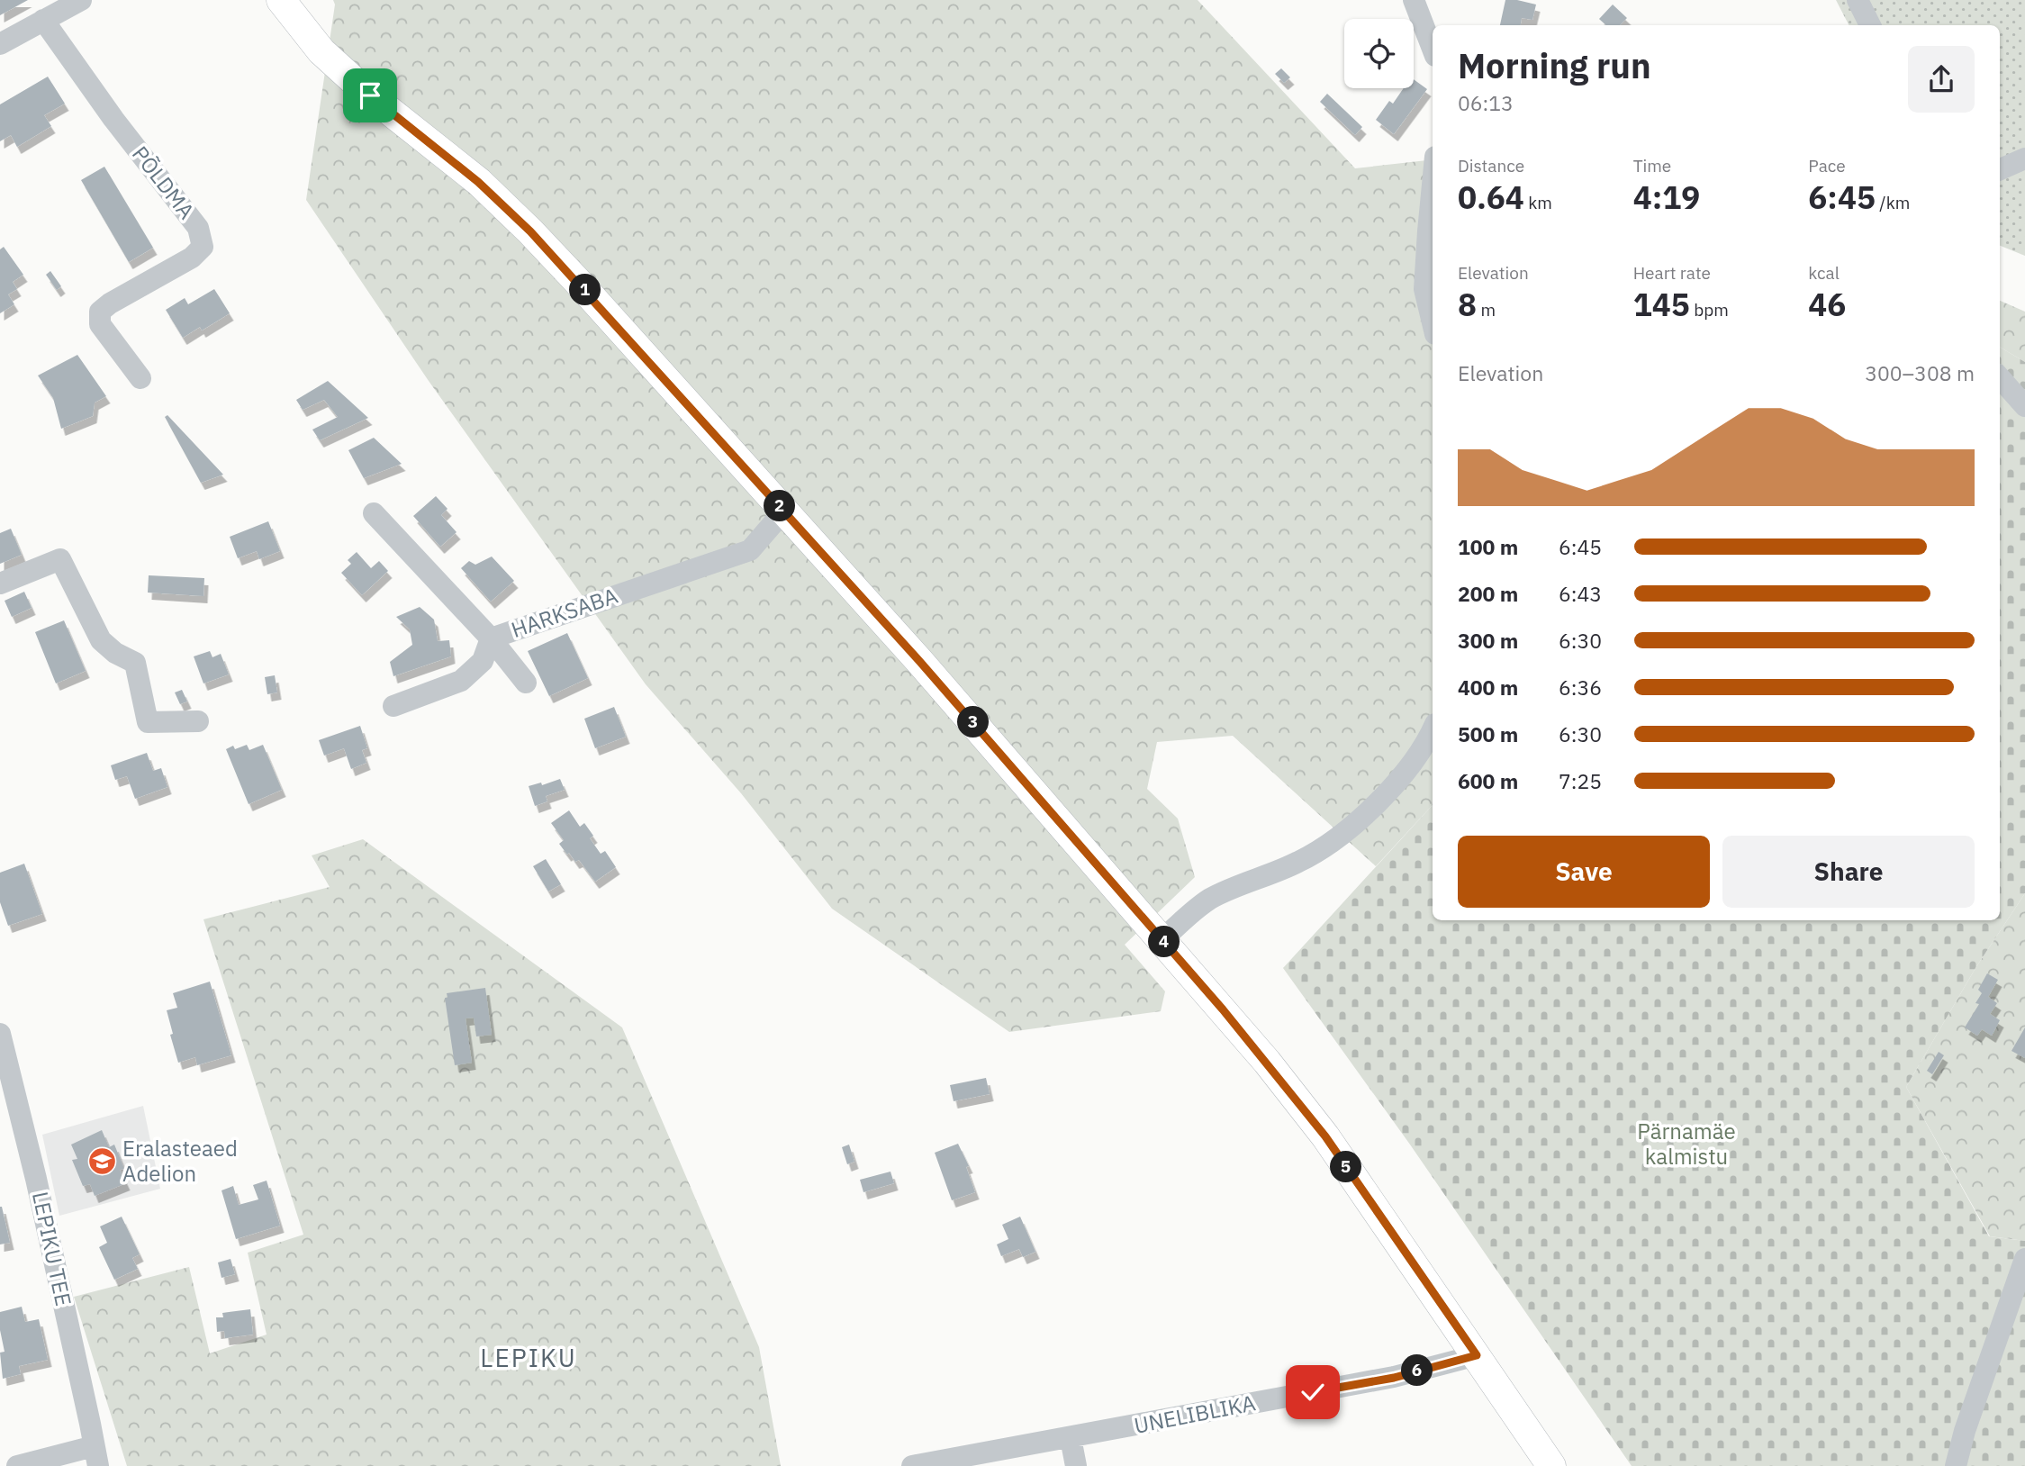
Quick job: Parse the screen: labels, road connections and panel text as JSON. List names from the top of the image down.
{
  "streets": {
    "street": [
      "PÕLDMA",
      "HARKSABA",
      "LEPIKU TEE",
      "UNELIBLIKA"
    ]
  },
  "districts": ["LEPIKU"],
  "parks": ["Pärnamäe kalmistu"],
  "places": {
    "school or university": ["Eralasteaed Adelion"]
  },
  "page": {
    "heading": ["Morning run", "06:13"],
    "stats": [
      ["Distance", "0.64 km"],
      ["Time", "4:19"],
      ["Pace", "6:45 /km"],
      ["Elevation", "8 m"],
      ["Heart rate", "145 bpm"],
      ["kcal", "46"]
    ],
    "pins": [
      "1",
      "2",
      "3",
      "4",
      "5",
      "6"
    ],
    "chart": ["Elevation", "300–308 m"],
    "list": [
      {
        "name": "100 m",
        "note": "6:45"
      },
      {
        "name": "200 m",
        "note": "6:43"
      },
      {
        "name": "300 m",
        "note": "6:30"
      },
      {
        "name": "400 m",
        "note": "6:36"
      },
      {
        "name": "500 m",
        "note": "6:30"
      },
      {
        "name": "600 m",
        "note": "7:25"
      }
    ],
    "buttons": ["Save", "Share"]
  }
}
